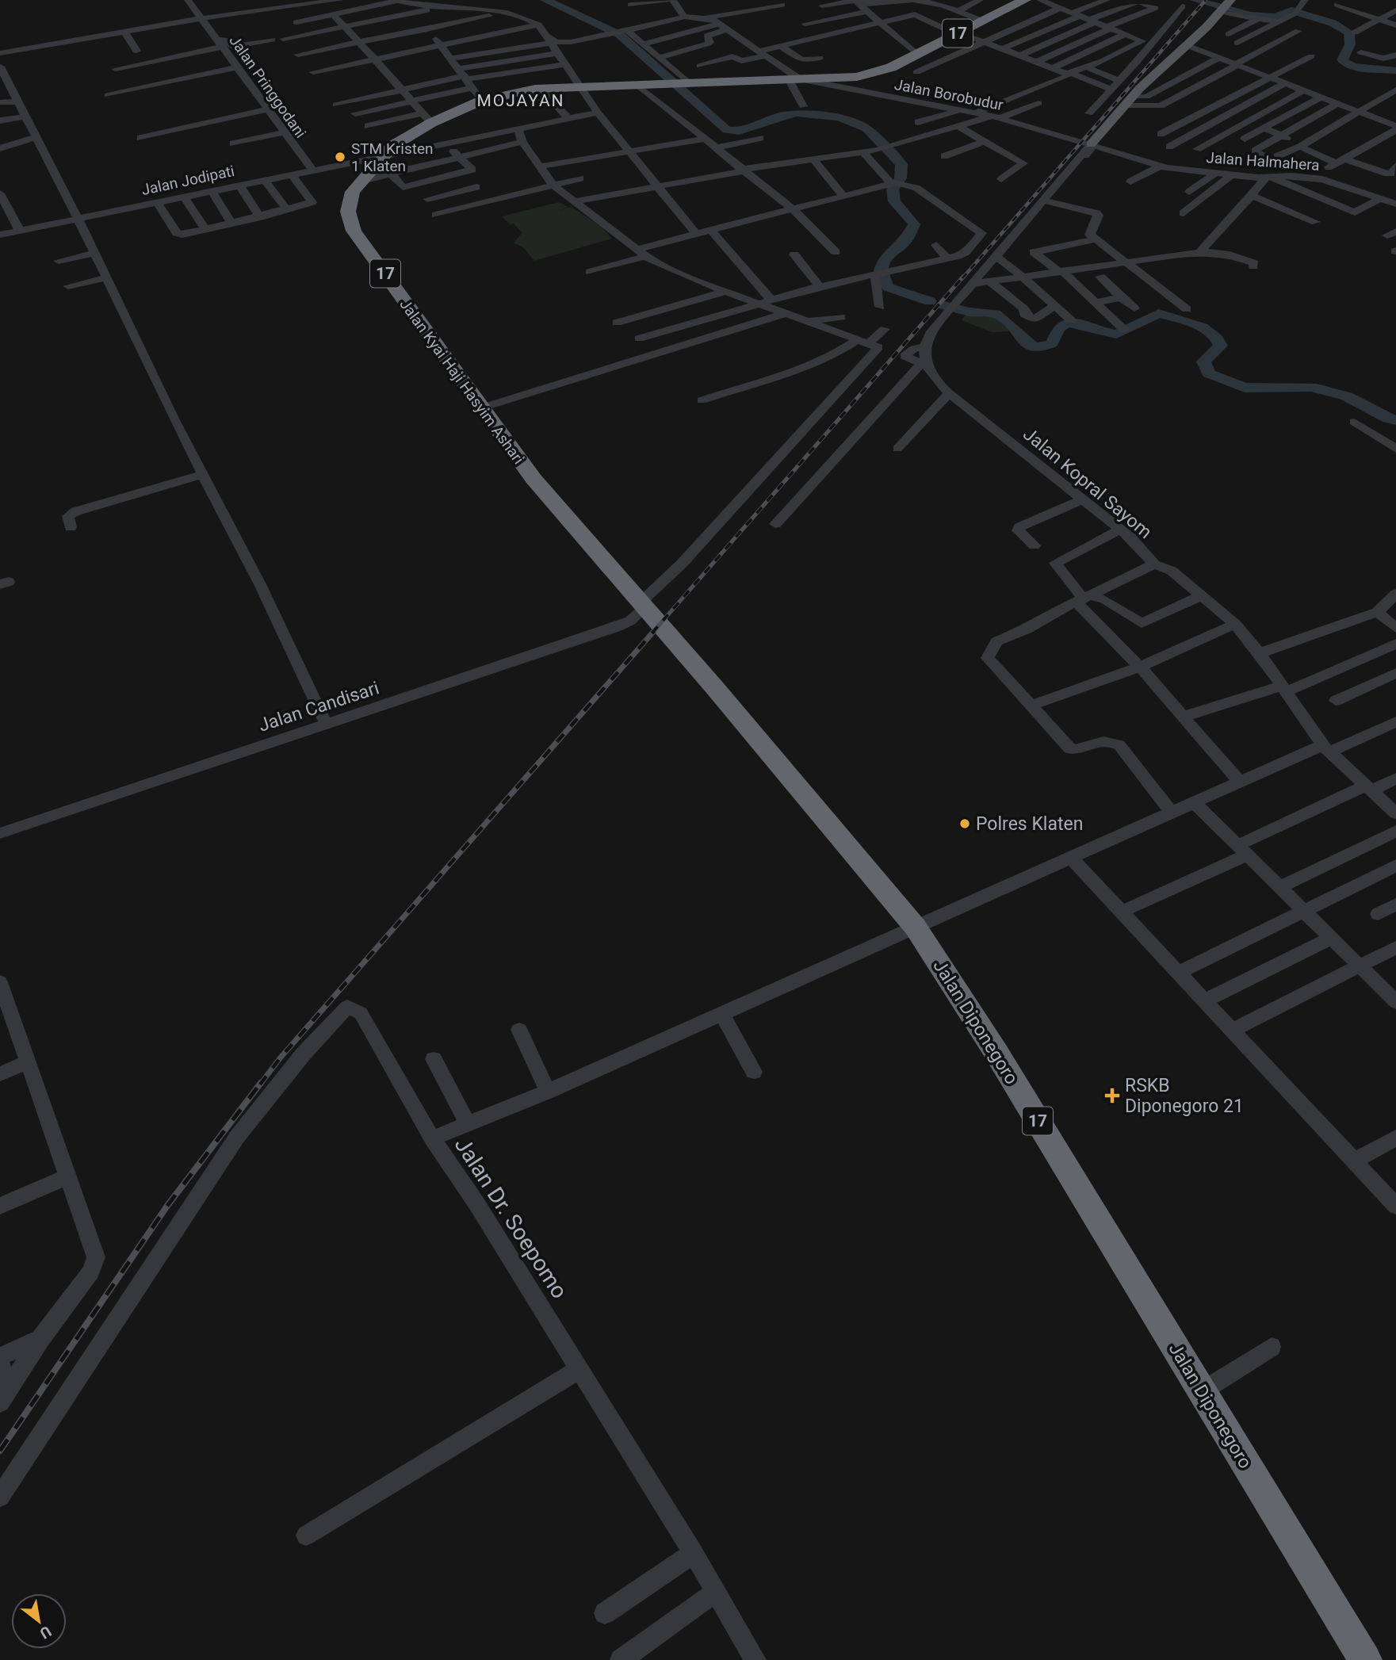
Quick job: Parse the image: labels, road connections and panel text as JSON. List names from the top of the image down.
{
  "streets": {
    "highway": ["17", "Jalan Kyai Haji Hasyim Ashari", "Jalan Diponegoro"],
    "street": [
      "Jalan Pringgodani",
      "Jalan Borobudur",
      "Jalan Halmahera",
      "Jalan Jodipati",
      "Jalan Kopral Sayom",
      "Jalan Candisari",
      "Jalan Dr. Soepomo"
    ]
  },
  "crossings": [
    ["17", "Jalan Borobudur"],
    ["17", "Jalan Kyai Haji Hasyim Ashari"],
    ["Jalan Pringgodani", "Jalan Jodipati"],
    ["Jalan Borobudur", "Jalan Halmahera"],
    ["Jalan Borobudur", "Jalan Kyai Haji Hasyim Ashari"],
    ["Jalan Jodipati", "Jalan Kyai Haji Hasyim Ashari"],
    ["Jalan Kyai Haji Hasyim Ashari", "Jalan Candisari"],
    ["Jalan Kyai Haji Hasyim Ashari", "Jalan Diponegoro"],
    ["Jalan Kopral Sayom", "Jalan Dr. Soepomo"],
    ["Jalan Candisari", "Jalan Diponegoro"],
    ["Jalan Diponegoro", "Jalan Dr. Soepomo"]
  ],
  "districts": ["MOJAYAN"],
  "places": {
    "other": ["STM Kristen 1 Klaten", "Polres Klaten"],
    "health": ["RSKB Diponegoro 21"]
  },
  "north": "bottom right"
}
